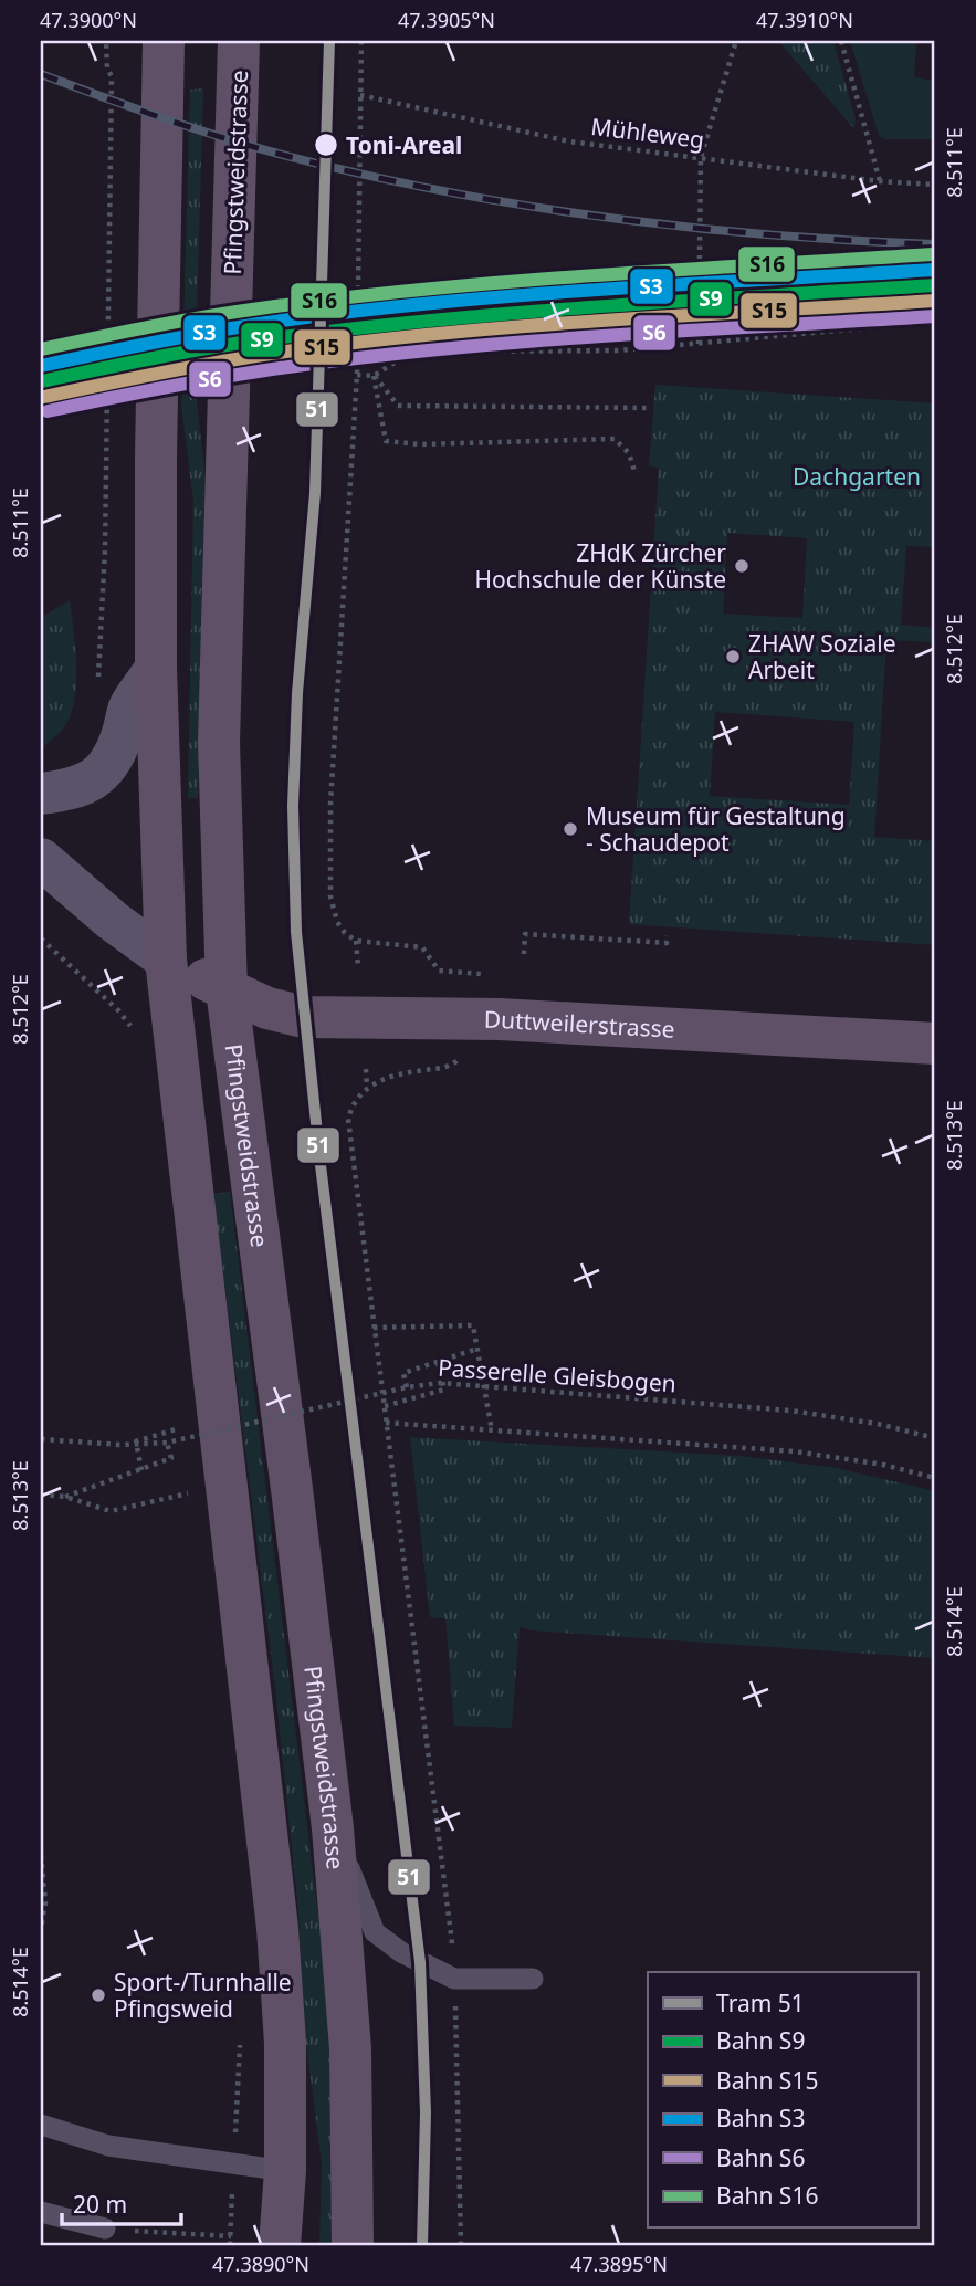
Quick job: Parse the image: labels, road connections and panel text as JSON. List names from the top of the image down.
{
  "streets": {
    "main road": ["Pfingstweidstrasse", "Duttweilerstrasse"],
    "path": ["Mühleweg", "Passerelle Gleisbogen"]
  },
  "crossings": [
    ["Pfingstweidstrasse", "Duttweilerstrasse"]
  ],
  "parks": ["Dachgarten"],
  "places": [
    "Toni-Areal",
    "ZHdK Zürcher Hochschule der Künste",
    "ZHAW Soziale Arbeit",
    "Museum für Gestaltung - Schaudepot",
    "Sport-/Turnhalle Pfingsweid"
  ],
  "lines": [
    "tram line 51",
    "rail line S16",
    "rail line S3",
    "rail line S9",
    "rail line S15",
    "rail line S6"
  ],
  "legend": [
    "Tram 51",
    "Bahn S9",
    "Bahn S15",
    "Bahn S3",
    "Bahn S6",
    "Bahn S16"
  ],
  "scale_bar": "20 m",
  "coordinates": [
    "47.3900°N",
    "47.3905°N",
    "47.3910°N",
    "8.511°E",
    "8.512°E",
    "8.513°E",
    "8.514°E",
    "47.3890°N",
    "47.3895°N"
  ]
}
